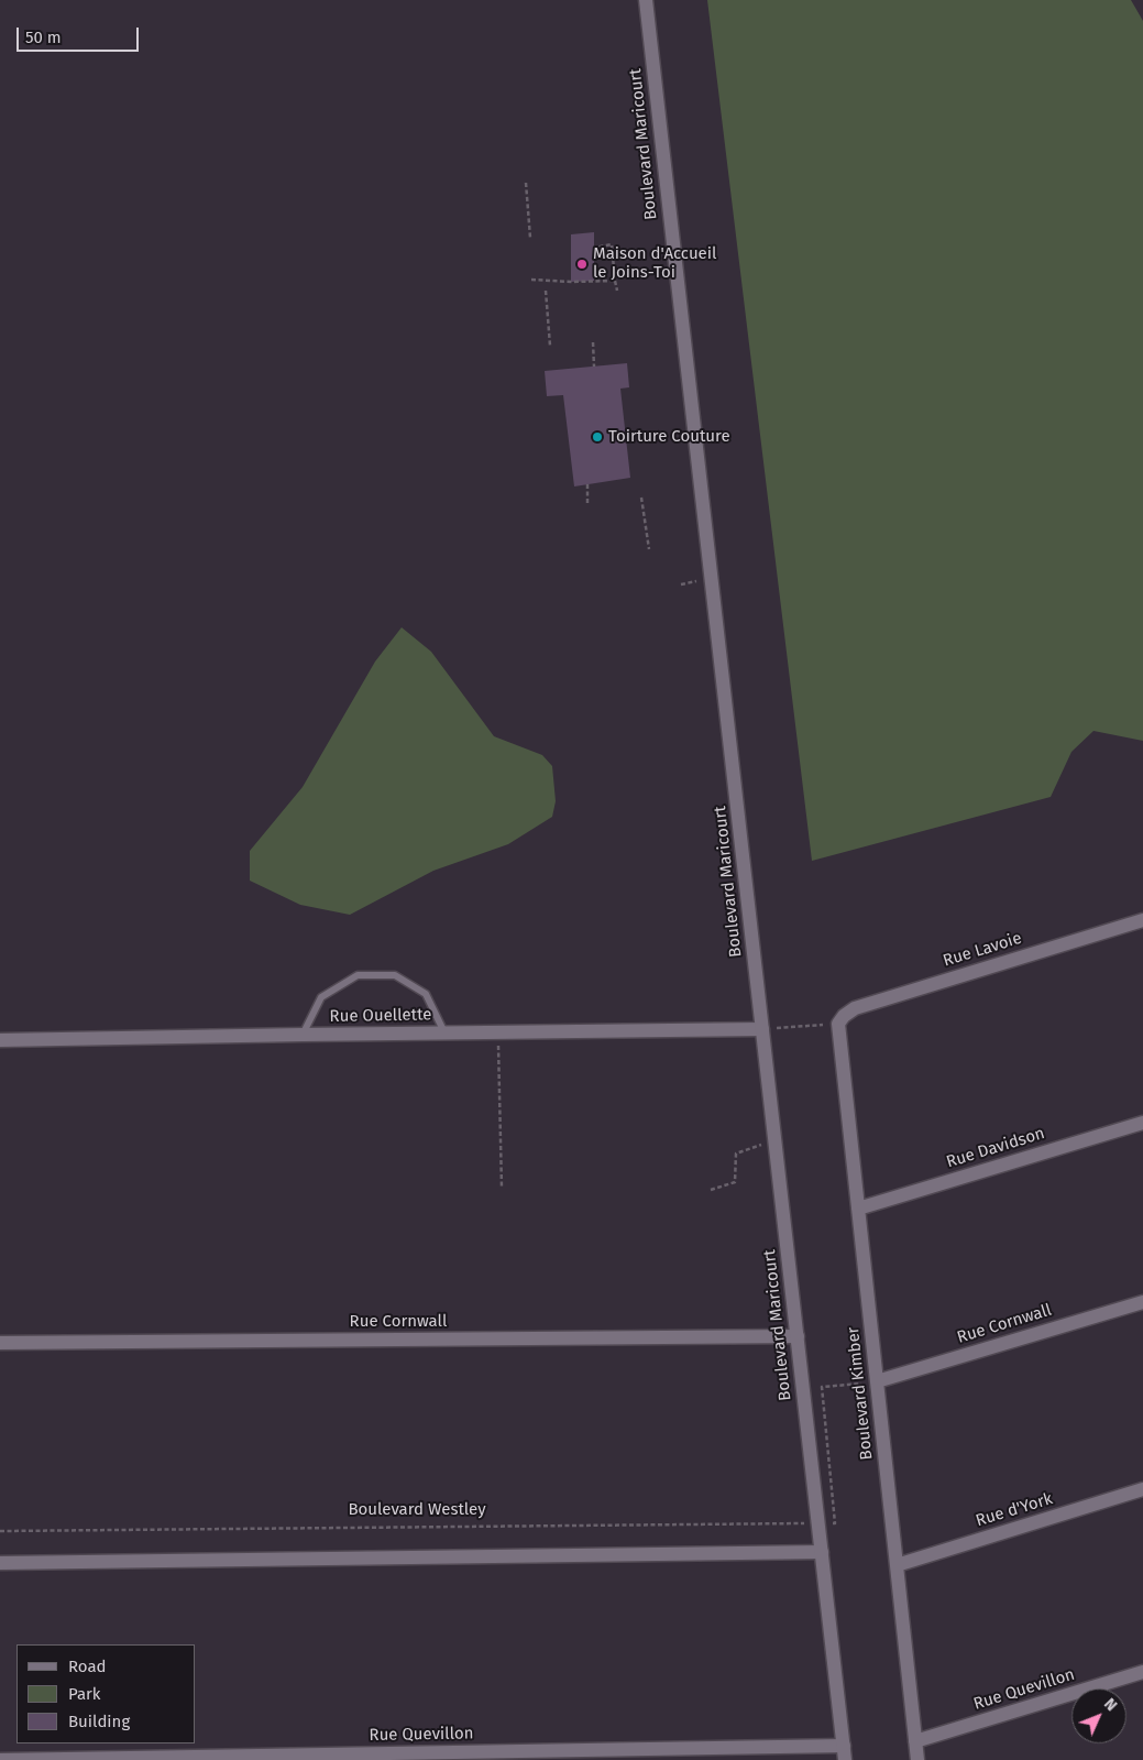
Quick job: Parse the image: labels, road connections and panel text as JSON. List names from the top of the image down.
{
  "streets": {
    "street": [
      "Boulevard Maricourt",
      "Rue Lavoie",
      "Rue Ouellette",
      "Rue Davidson",
      "Rue Cornwall",
      "Boulevard Kimber",
      "Rue d'York",
      "Rue Quevillon"
    ],
    "path": ["Boulevard Westley"]
  },
  "crossings": [
    ["Boulevard Maricourt", "Rue Ouellette"],
    ["Boulevard Maricourt", "Rue Cornwall"],
    ["Boulevard Maricourt", "Boulevard Westley"],
    ["Boulevard Maricourt", "Rue Quevillon"],
    ["Rue Lavoie", "Boulevard Kimber"],
    ["Rue Davidson", "Boulevard Kimber"],
    ["Rue Cornwall", "Boulevard Kimber"],
    ["Rue Cornwall", "Boulevard Westley"],
    ["Boulevard Kimber", "Boulevard Westley"],
    ["Boulevard Kimber", "Rue d'York"],
    ["Boulevard Kimber", "Rue Quevillon"]
  ],
  "places": ["Maison d'Accueil le Joins-Toi", "Toirture Couture"],
  "legend": ["Road", "Park", "Building"],
  "scale_bar": "50 m",
  "north": "top right"
}
